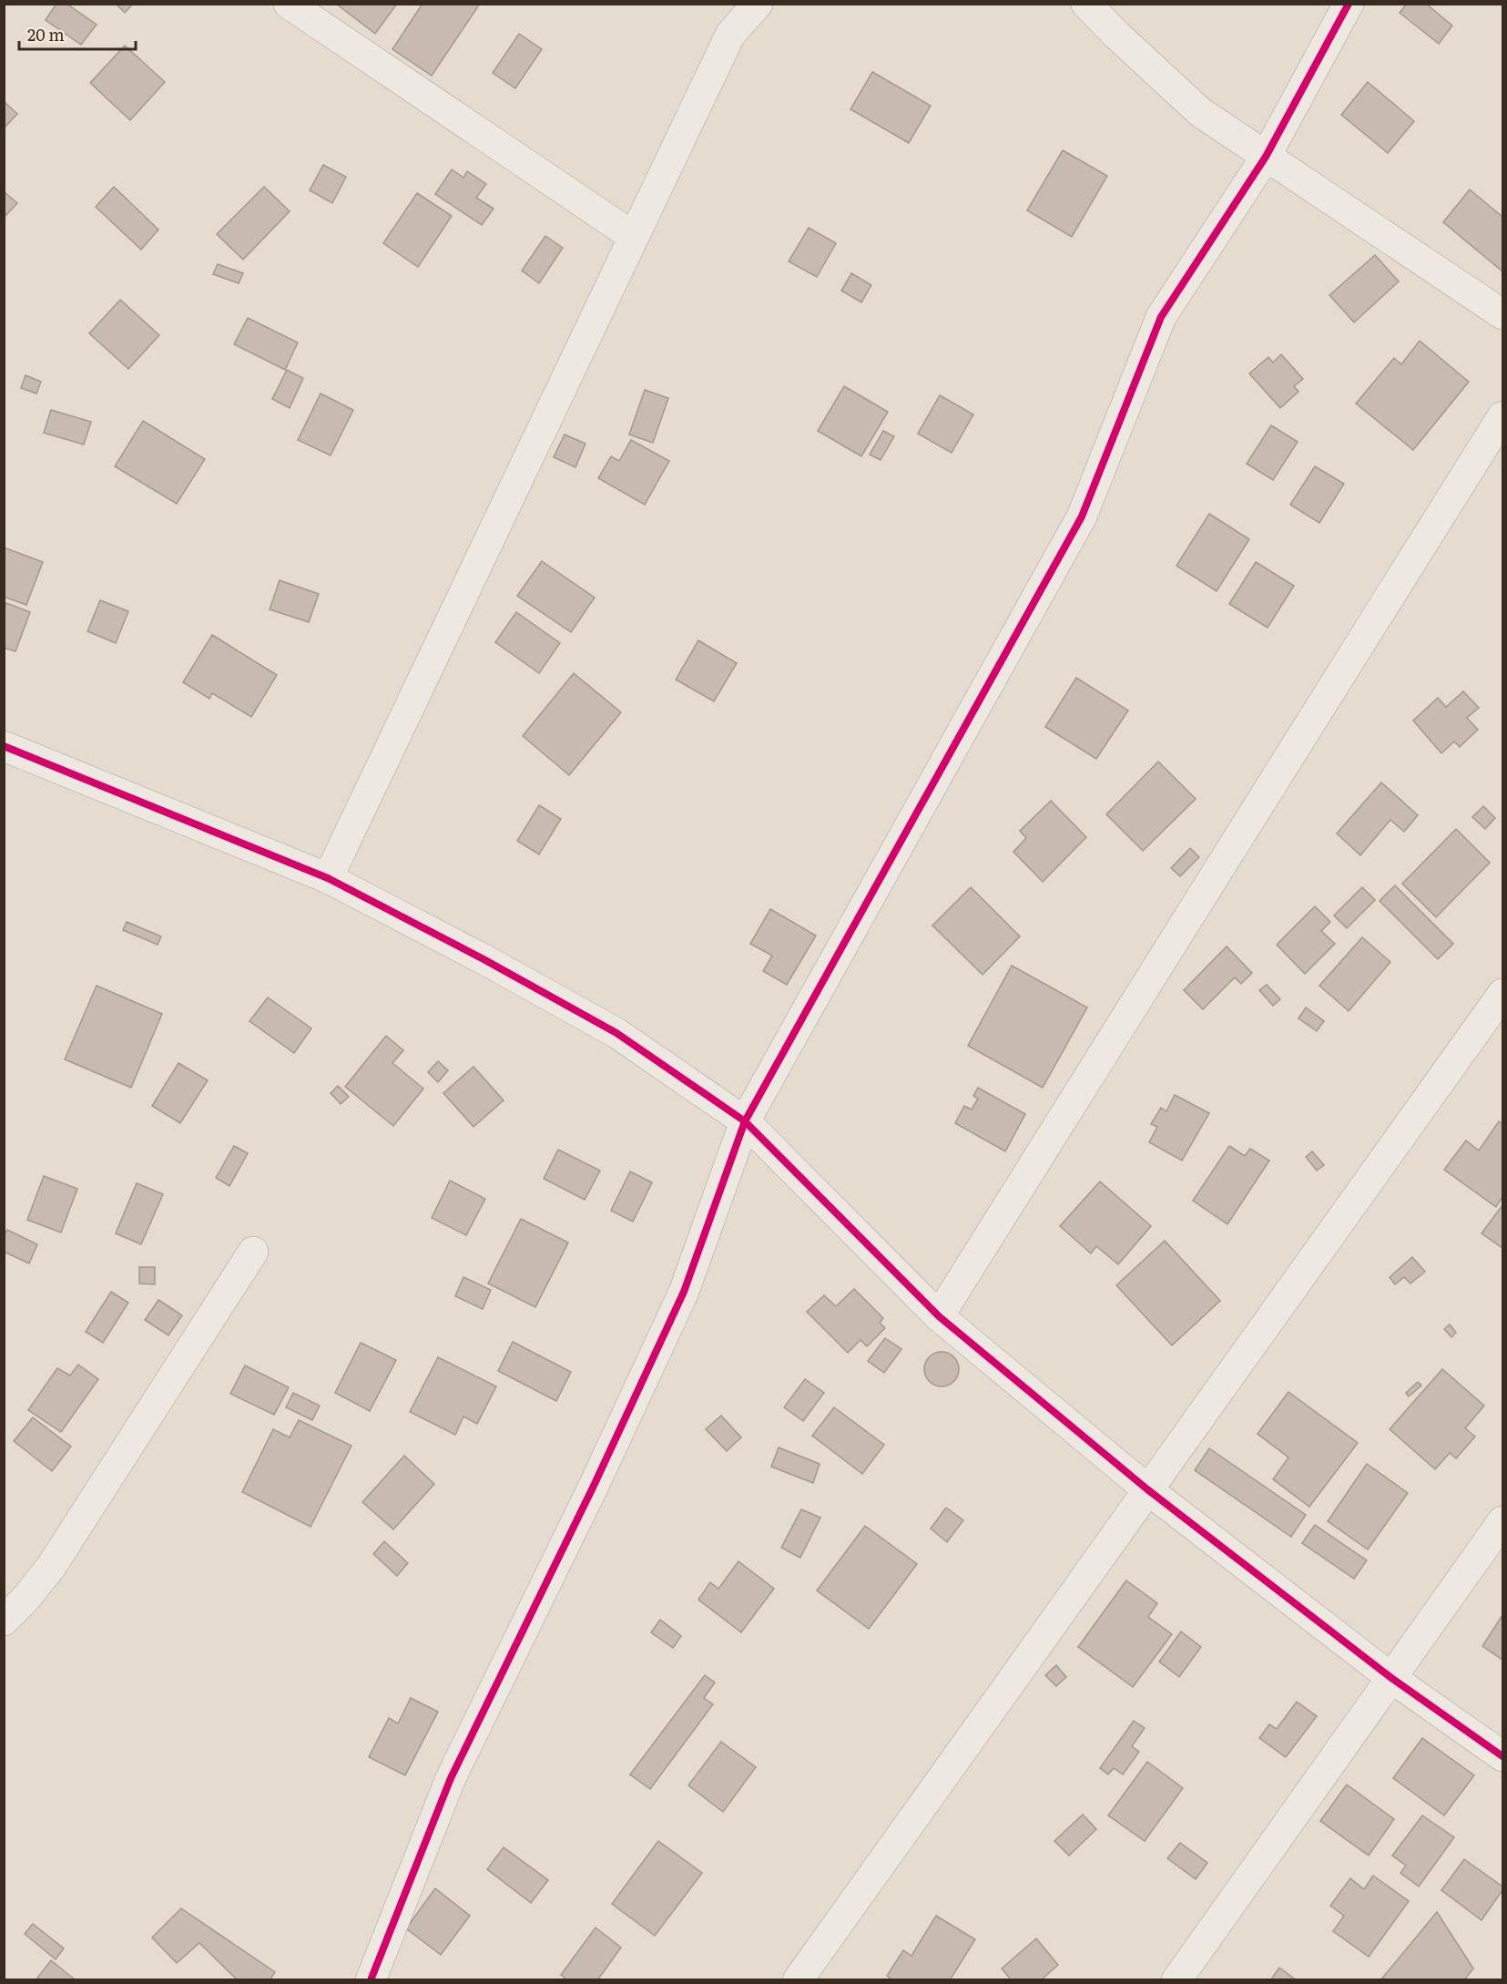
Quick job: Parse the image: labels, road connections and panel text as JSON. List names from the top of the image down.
{
  "scale_bar": "20 m"
}
